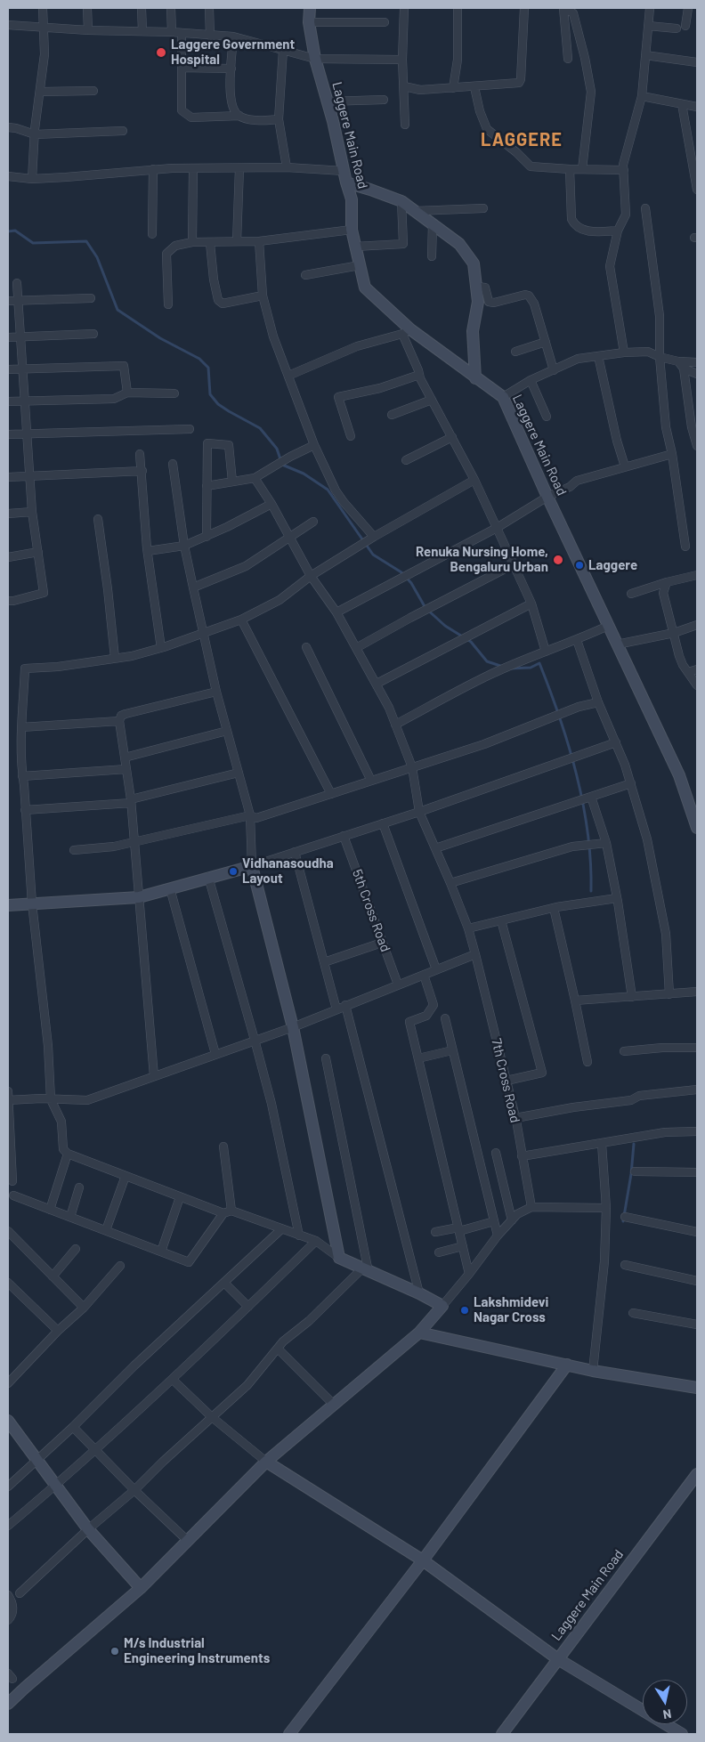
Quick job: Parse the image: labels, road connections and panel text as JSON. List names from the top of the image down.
{
  "streets": {
    "street": ["Laggere Main Road", "5th Cross Road", "7th Cross Road"]
  },
  "districts": ["LAGGERE"],
  "places": [
    "Laggere Government Hospital",
    "Renuka Nursing Home, Bengaluru Urban",
    "Laggere",
    "Vidhanasoudha Layout",
    "Lakshmidevi Nagar Cross",
    "M/s Industrial Engineering Instruments"
  ],
  "north": "bottom"
}
